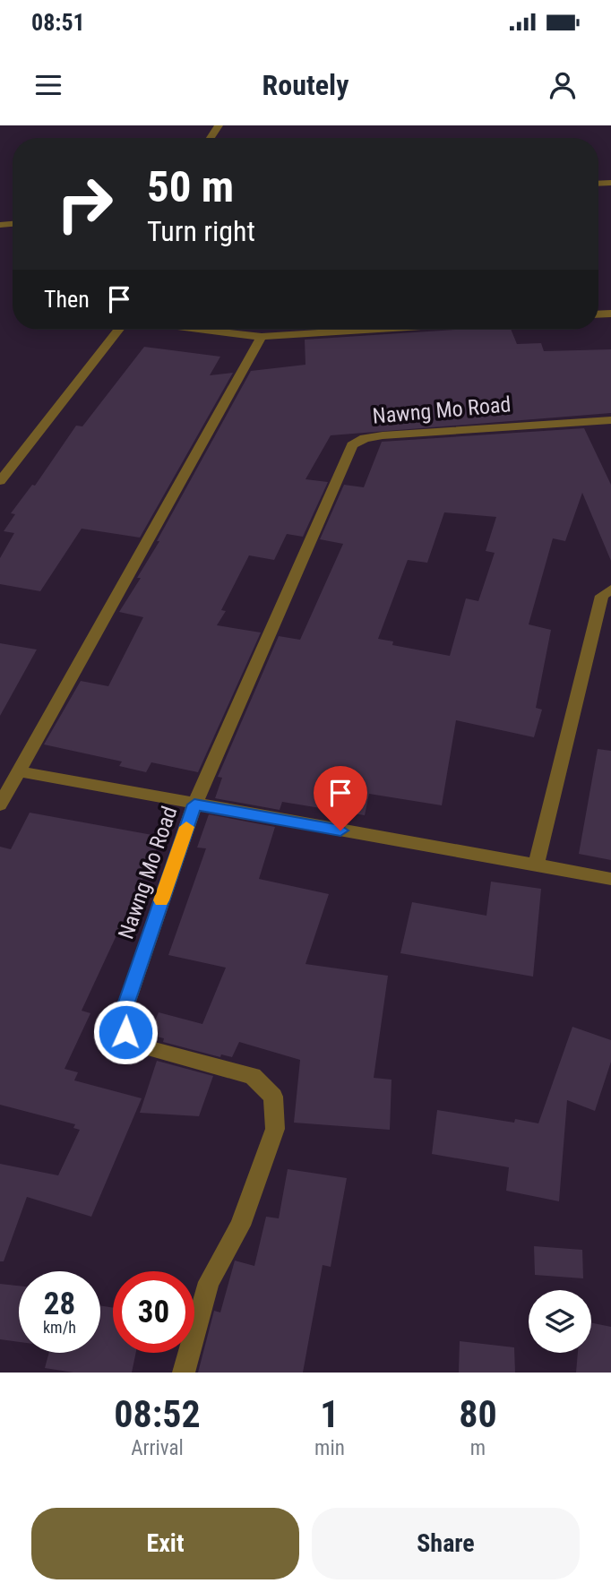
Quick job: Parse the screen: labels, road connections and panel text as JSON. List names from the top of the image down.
{
  "streets": {
    "street": ["Nawng Mo Road"]
  },
  "page": {
    "status": "08:51",
    "header": "Routely",
    "turn": ["50 m", "Turn right"],
    "then": "Then",
    "speed": "28 km/h",
    "limit": "30",
    "eta": [
      "08:52",
      "Arrival",
      "1",
      "min",
      "80",
      "m"
    ],
    "buttons": ["Exit", "Share"]
  }
}
